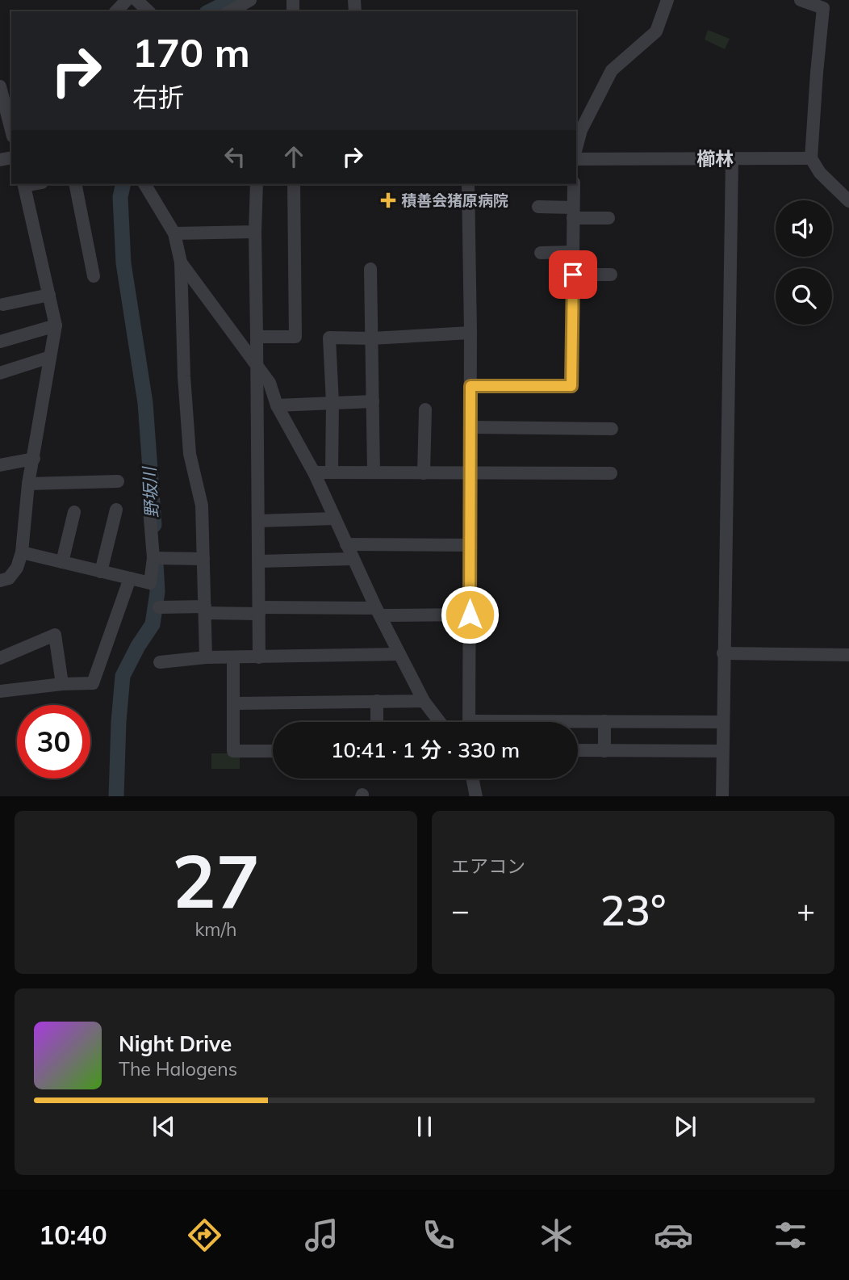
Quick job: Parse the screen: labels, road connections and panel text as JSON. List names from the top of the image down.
{
  "districts": ["櫛林"],
  "water": ["野坂川"],
  "places": {
    "health": ["積善会猪原病院"]
  },
  "page": {
    "turn": ["170 m", "右折"],
    "limit": "30",
    "trip": "10:41 · 1 分 · 330 m",
    "tile": [
      ["27", "km/h"],
      "エアコン"
    ],
    "heat": ["−", "23°", "+"],
    "song": ["Night Drive", "The Halogens"],
    "tabs": "10:40"
  }
}
